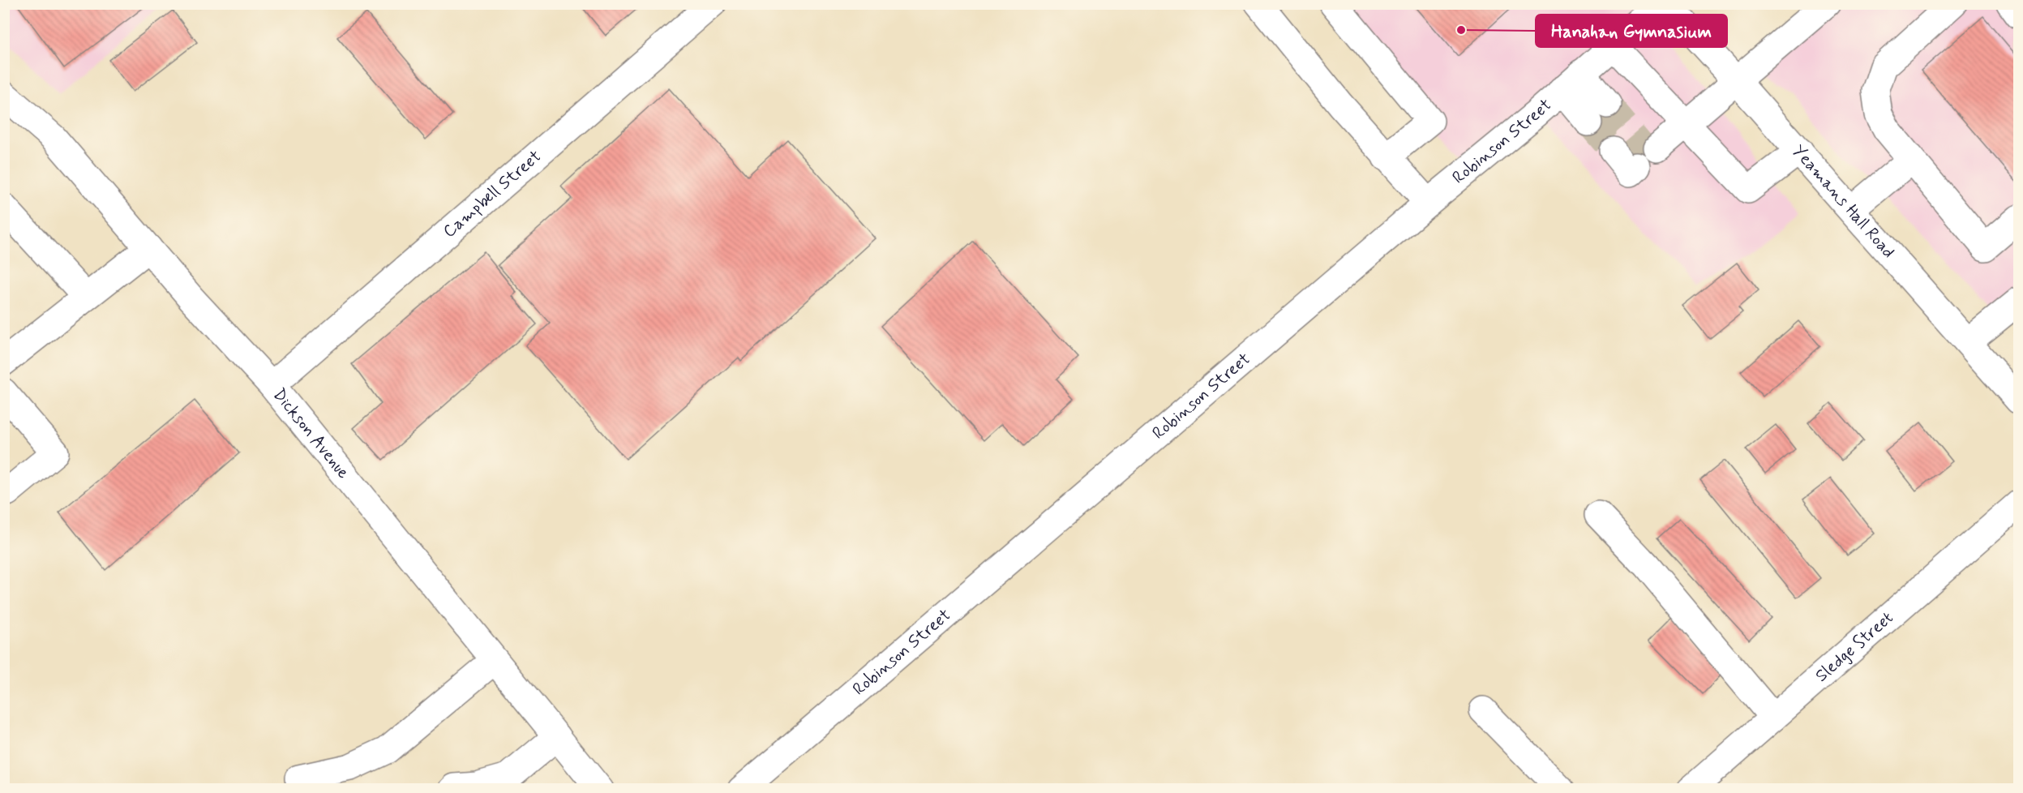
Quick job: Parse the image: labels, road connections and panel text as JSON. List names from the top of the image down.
{
  "streets": {
    "street": [
      "Robinson Street",
      "Campbell Street",
      "Yeamans Hall Road",
      "Dickson Avenue",
      "Sledge Street"
    ]
  },
  "crossings": [
    ["Campbell Street", "Dickson Avenue"]
  ],
  "places": ["Hanahan Gymnasium"]
}
